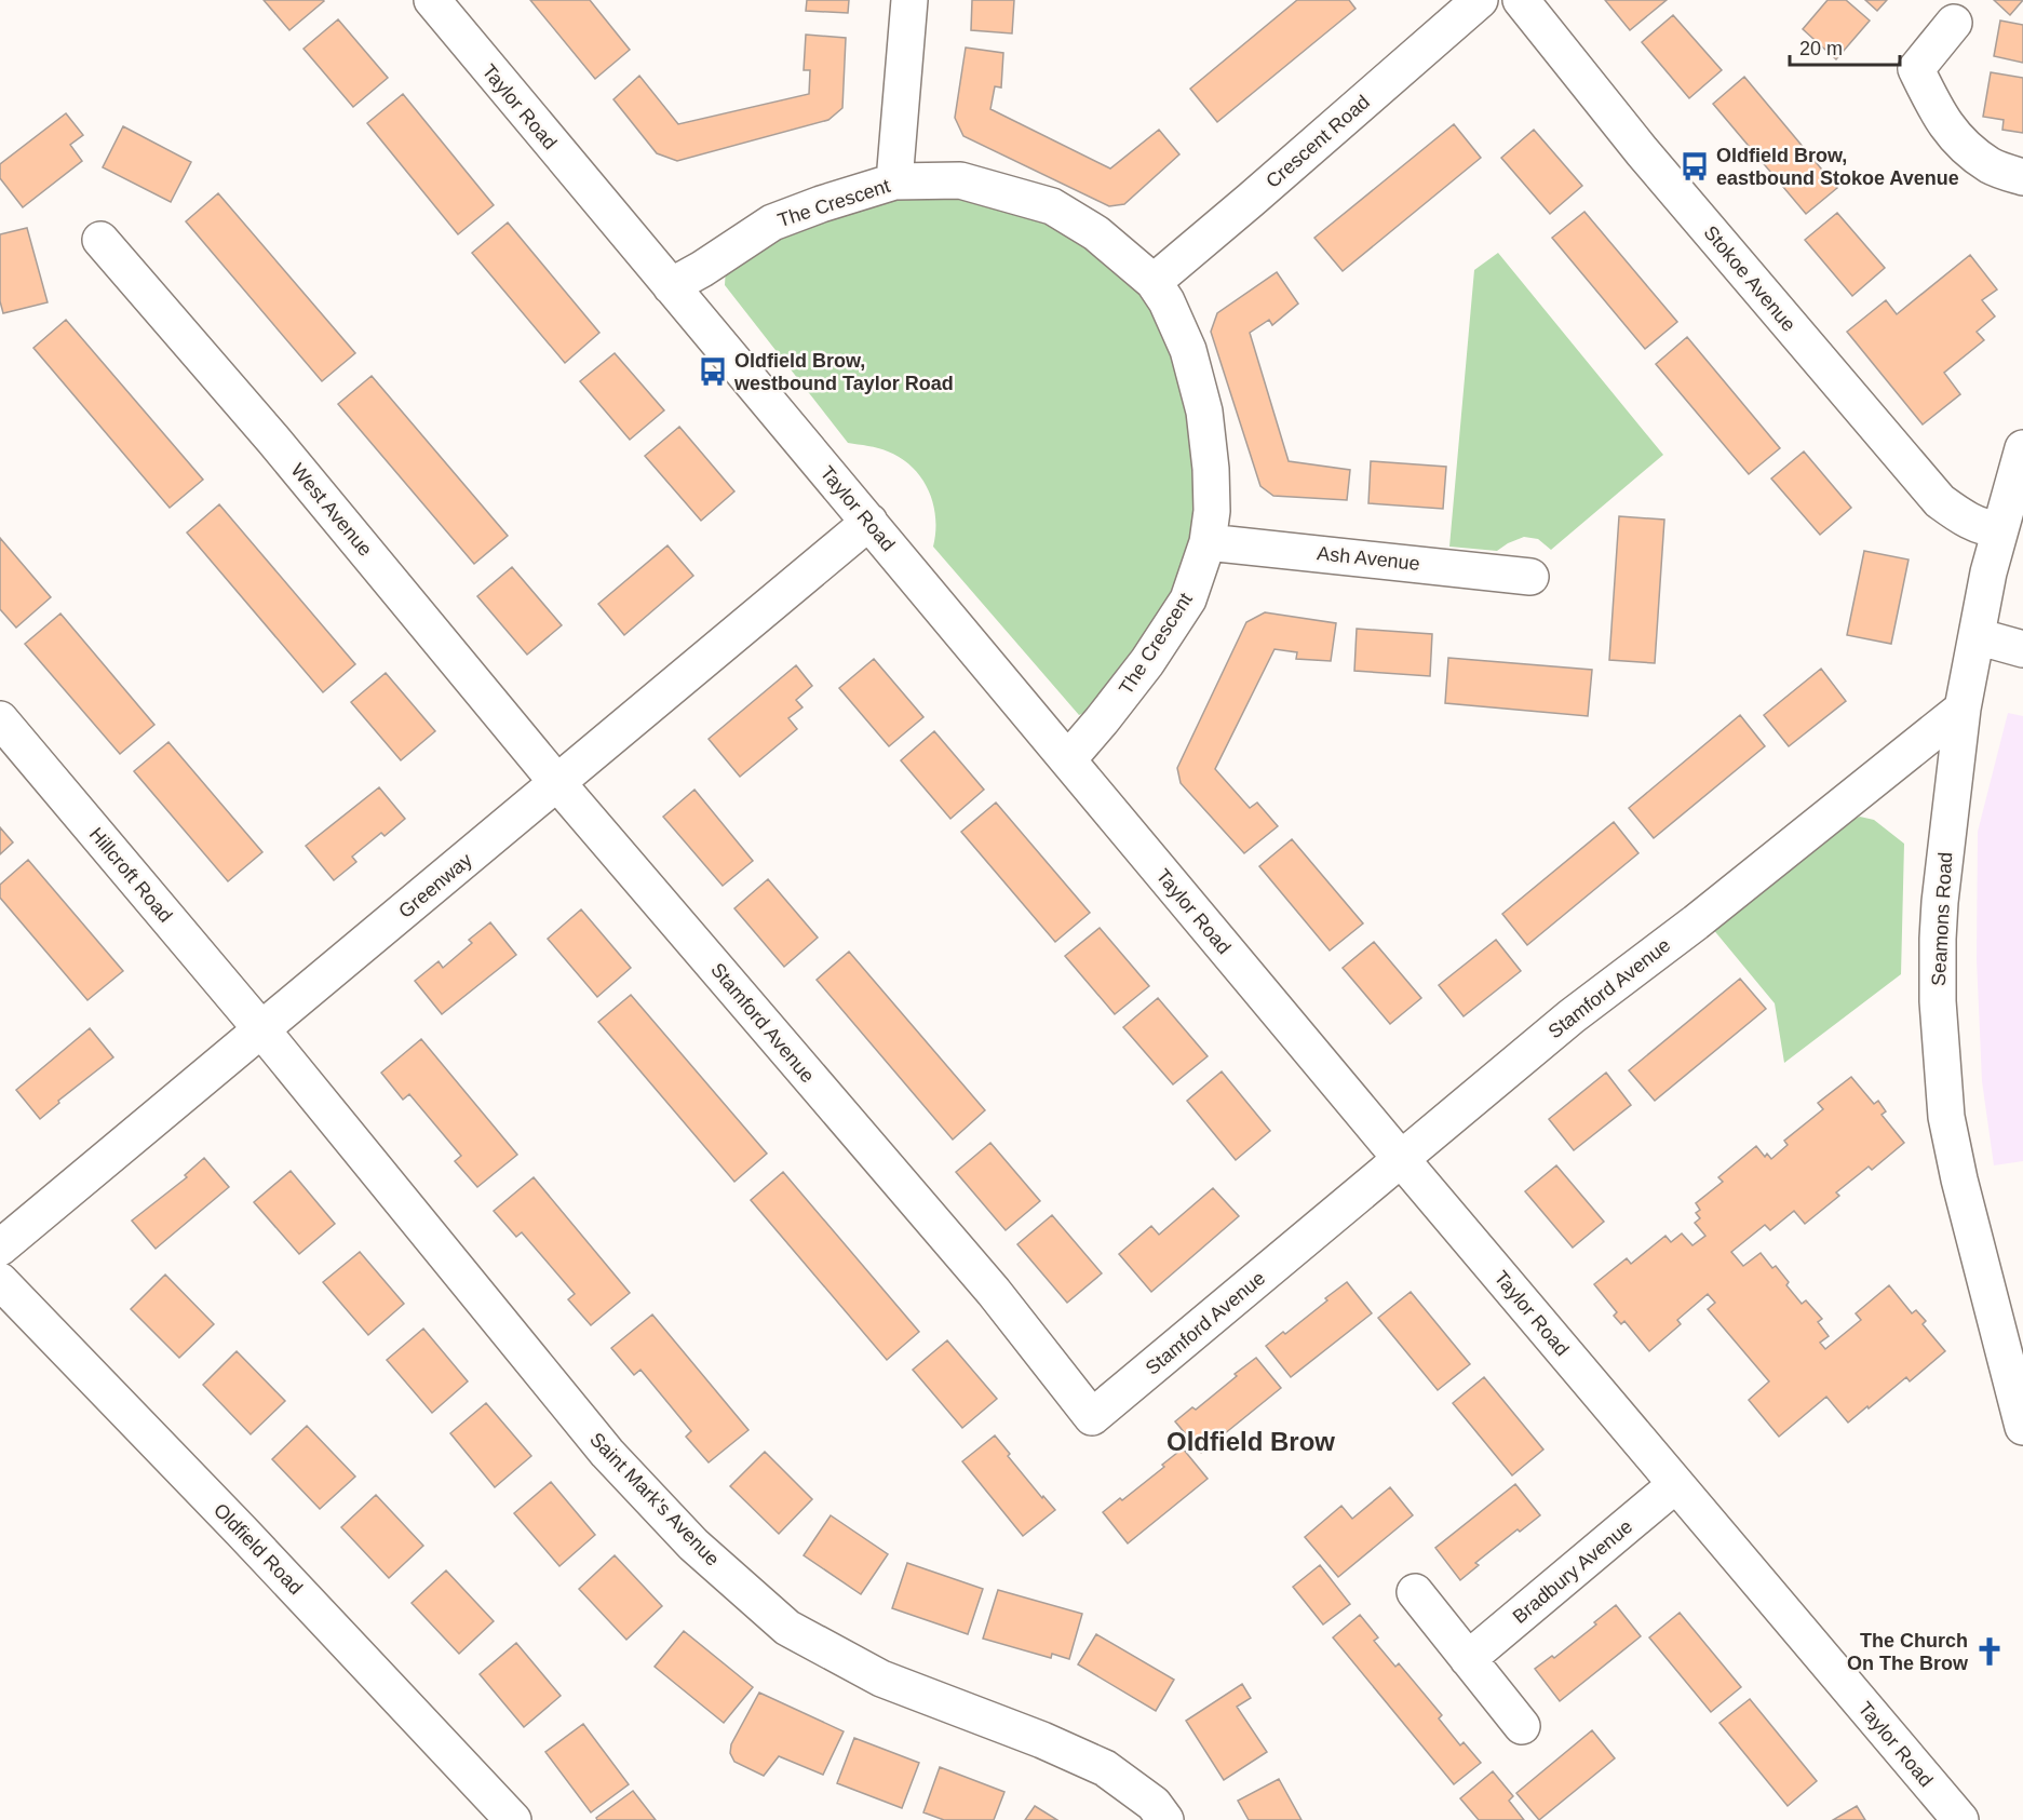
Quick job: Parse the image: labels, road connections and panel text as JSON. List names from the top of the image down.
{
  "streets": {
    "street": [
      "Taylor Road",
      "Crescent Road",
      "The Crescent",
      "Stokoe Avenue",
      "West Avenue",
      "Ash Avenue",
      "Hillcroft Road",
      "Greenway",
      "Seamons Road",
      "Stamford Avenue",
      "Saint Mark's Avenue",
      "Oldfield Road",
      "Bradbury Avenue"
    ]
  },
  "crossings": [
    ["Taylor Road", "The Crescent"],
    ["Taylor Road", "Greenway"],
    ["Taylor Road", "Stamford Avenue"],
    ["Taylor Road", "Bradbury Avenue"],
    ["Crescent Road", "The Crescent"],
    ["The Crescent", "Ash Avenue"],
    ["Stokoe Avenue", "Seamons Road"],
    ["West Avenue", "Greenway"],
    ["West Avenue", "Stamford Avenue"],
    ["Hillcroft Road", "Greenway"],
    ["Hillcroft Road", "Saint Mark's Avenue"],
    ["Greenway", "Stamford Avenue"],
    ["Greenway", "Saint Mark's Avenue"],
    ["Seamons Road", "Stamford Avenue"]
  ],
  "districts": ["Oldfield Brow"],
  "places": {
    "bus stop": ["Oldfield Brow, eastbound Stokoe Avenue", "Oldfield Brow, westbound Taylor Road"],
    "church": ["The Church On The Brow"]
  },
  "scale_bar": "20 m"
}
